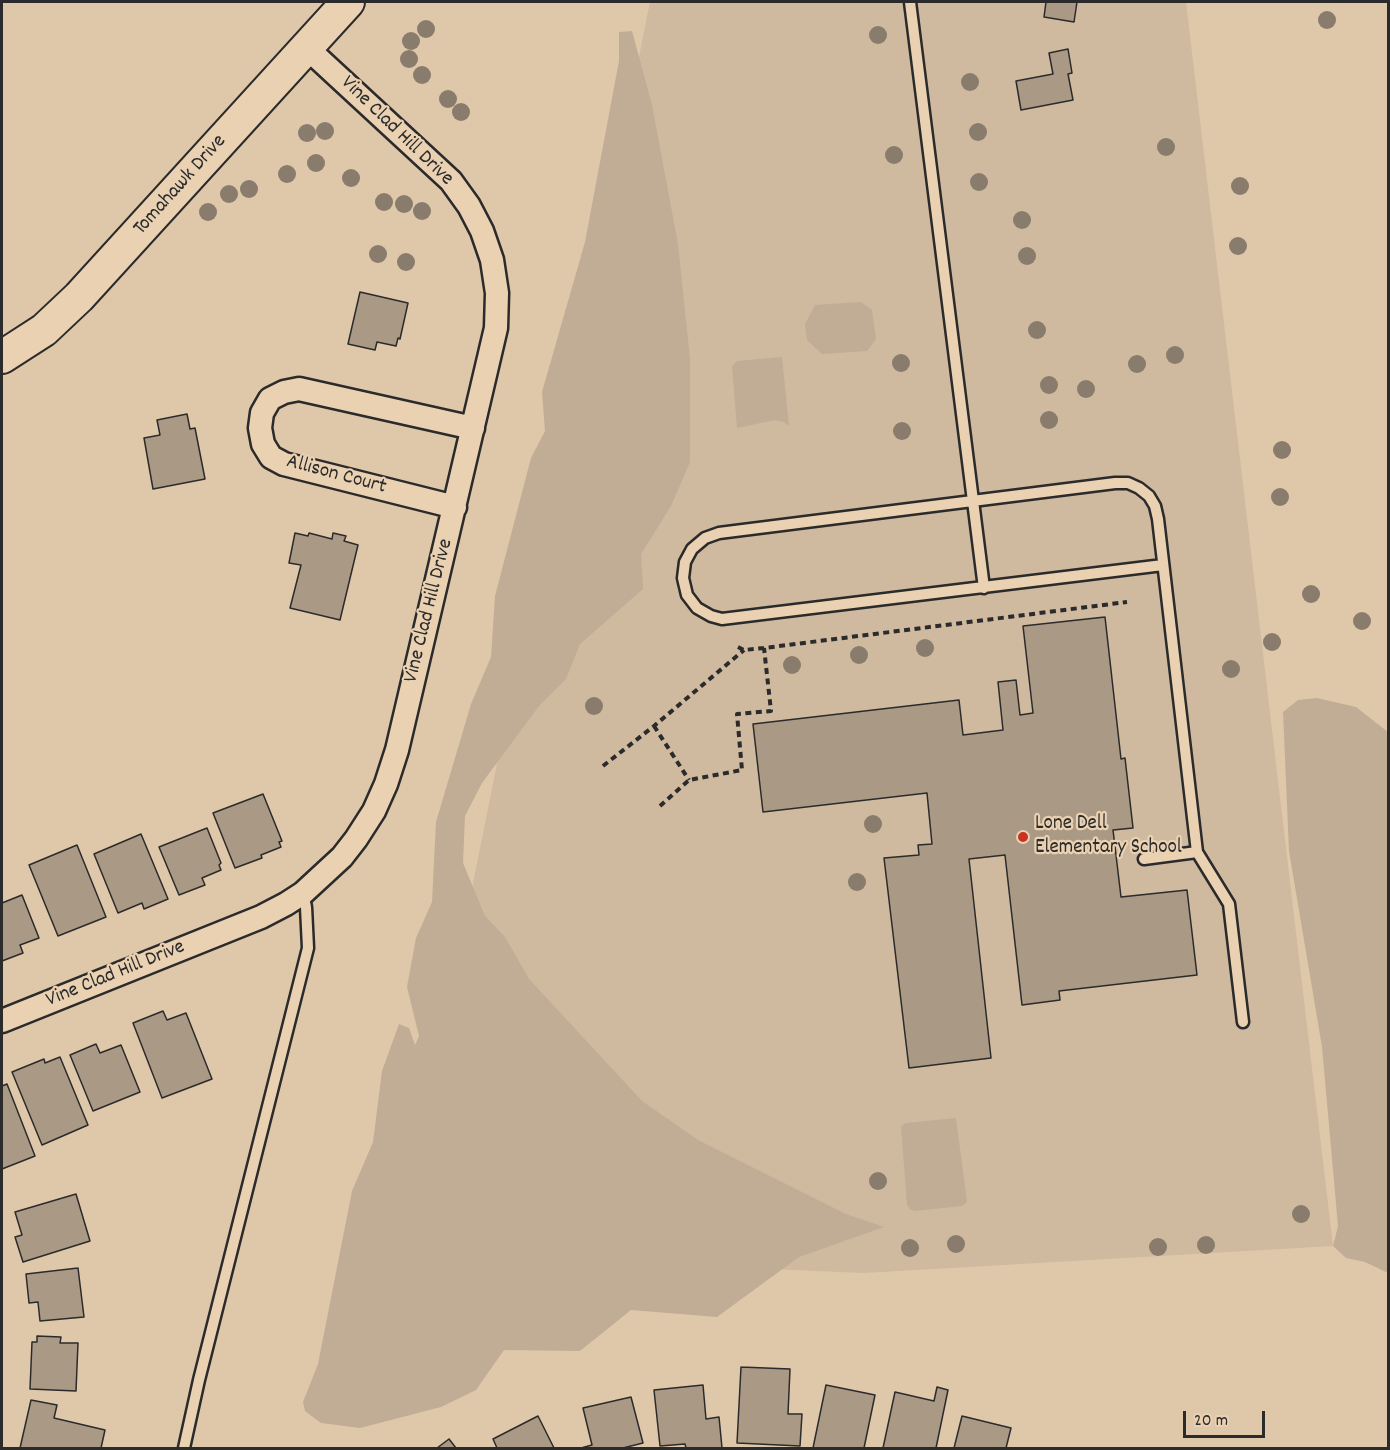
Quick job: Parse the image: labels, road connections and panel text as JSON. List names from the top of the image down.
{
  "streets": {
    "street": ["Vine Clad Hill Drive", "Tomahawk Drive", "Allison Court"]
  },
  "crossings": [
    ["Vine Clad Hill Drive", "Tomahawk Drive"],
    ["Vine Clad Hill Drive", "Allison Court"]
  ],
  "places": ["Lone Dell Elementary School"],
  "scale_bar": "20 m"
}
